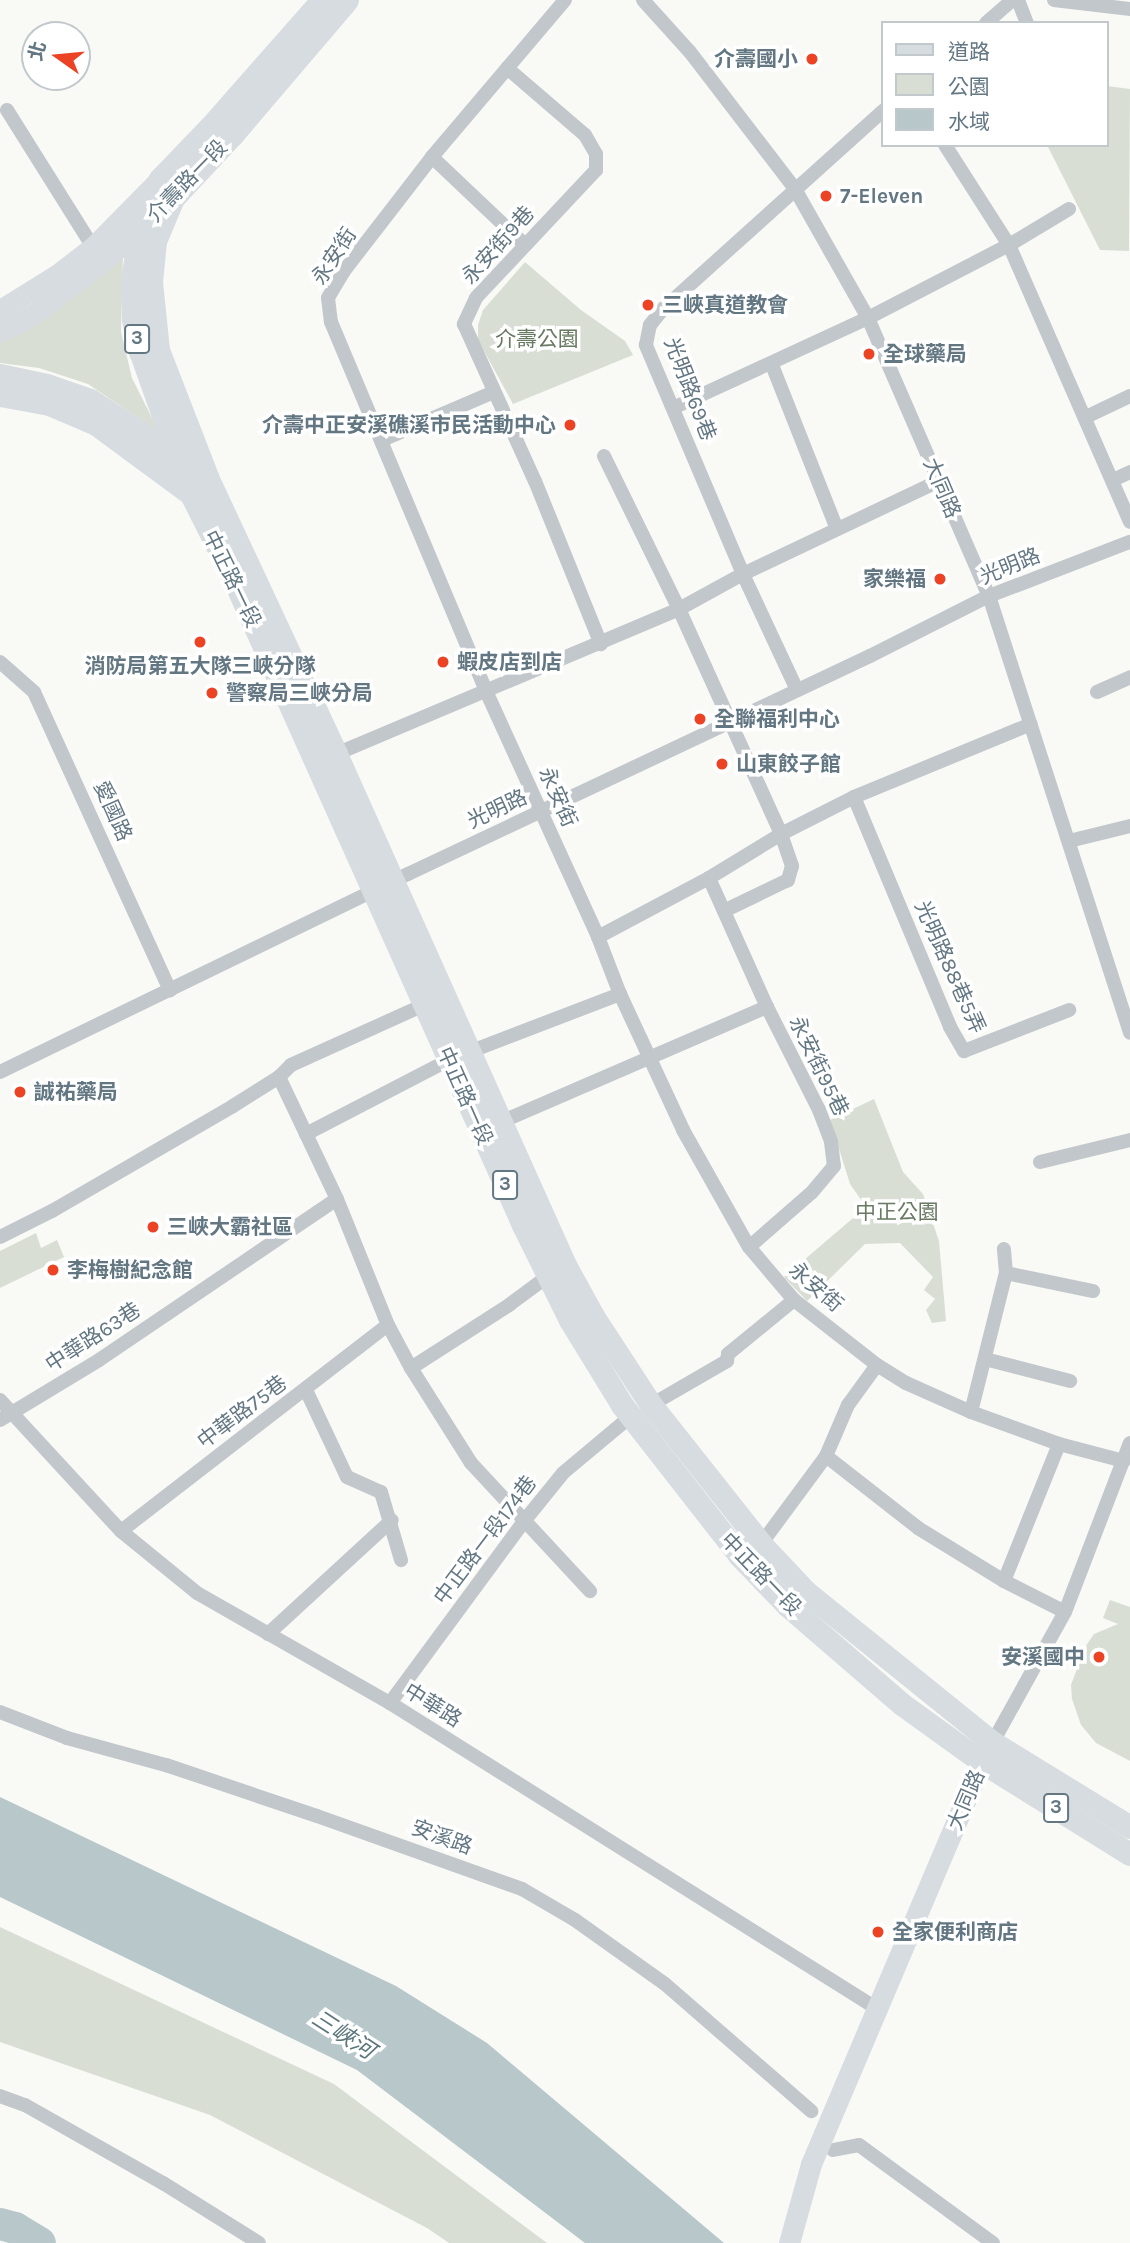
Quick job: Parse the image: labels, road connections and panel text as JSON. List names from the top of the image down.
{
  "streets": {
    "main road": ["介壽路一段", "3", "中正路一段"],
    "street": [
      "永安街9巷",
      "永安街",
      "光明路69巷",
      "大同路",
      "光明路",
      "愛國路",
      "光明路88巷5弄",
      "永安街95巷",
      "中華路63巷",
      "中華路75巷",
      "中正路一段174巷",
      "中華路",
      "安溪路"
    ]
  },
  "crossings": [
    ["介壽路一段", "中正路一段"],
    ["永安街9巷", "永安街"],
    ["永安街", "大同路"],
    ["永安街", "光明路"],
    ["永安街", "永安街95巷"],
    ["光明路69巷", "大同路"],
    ["光明路69巷", "光明路"],
    ["大同路", "光明路"],
    ["大同路", "中正路一段"],
    ["大同路", "中華路"],
    ["光明路", "中正路一段"],
    ["光明路", "愛國路"],
    ["中正路一段", "中正路一段174巷"],
    ["中華路63巷", "中華路"],
    ["中華路75巷", "中華路"],
    ["中正路一段174巷", "中華路"]
  ],
  "water": ["三峽河"],
  "parks": ["介壽公園", "中正公園"],
  "places": [
    "介壽國小",
    "7-Eleven",
    "三峽真道教會",
    "全球藥局",
    "介壽中正安溪礁溪市民活動中心",
    "家樂福",
    "消防局第五大隊三峽分隊",
    "蝦皮店到店",
    "警察局三峽分局",
    "全聯福利中心",
    "山東餃子館",
    "誠祐藥局",
    "三峽大霸社區",
    "李梅樹紀念館",
    "安溪國中",
    "全家便利商店"
  ],
  "legend": ["道路", "公園", "水域"],
  "north": "left"
}
